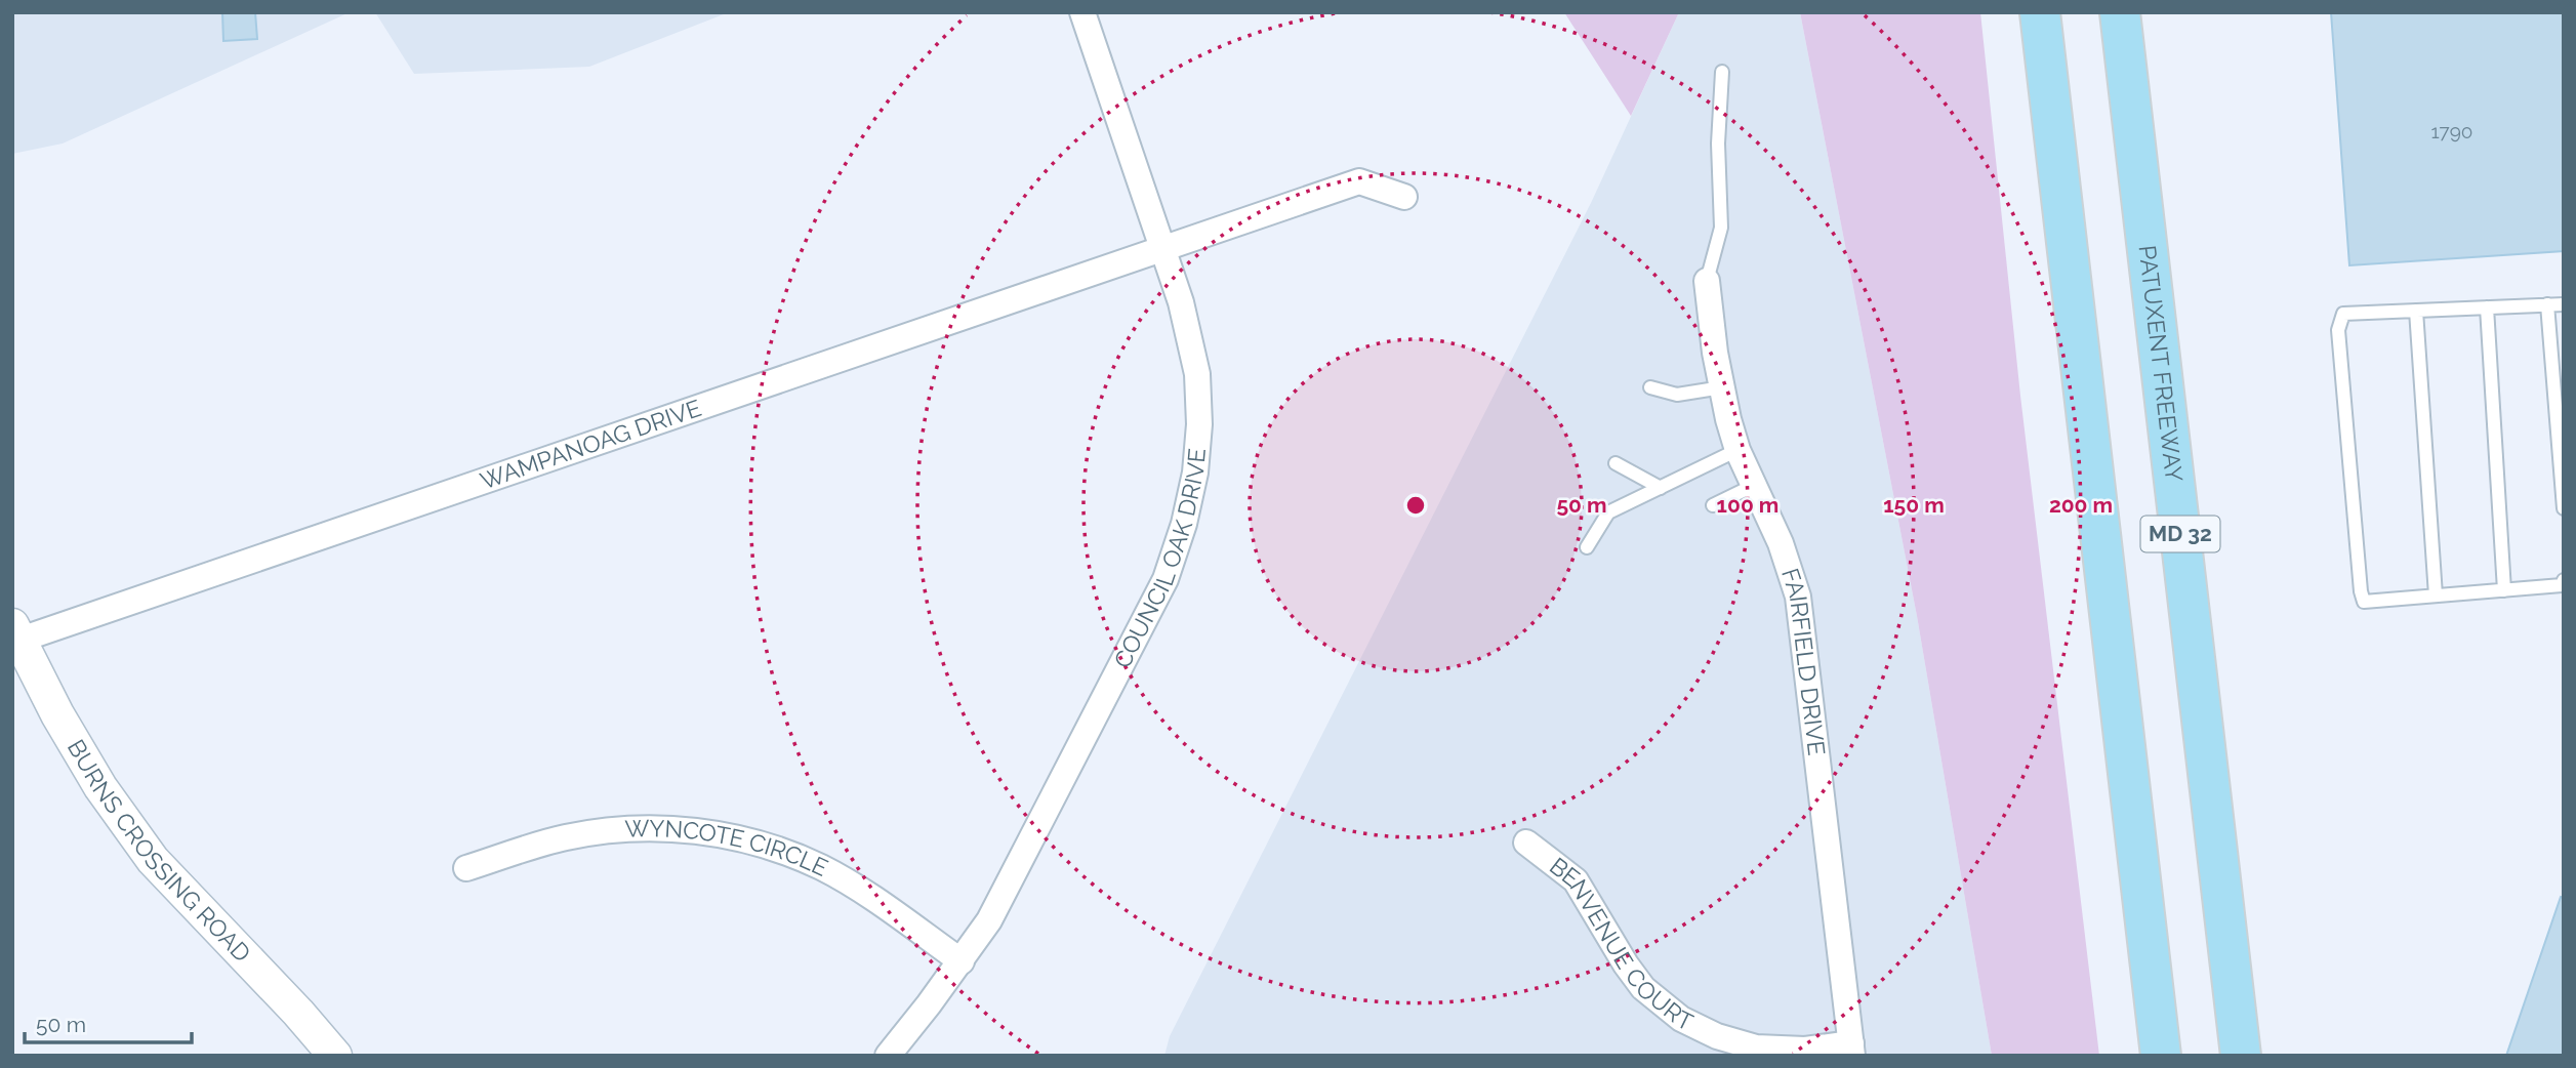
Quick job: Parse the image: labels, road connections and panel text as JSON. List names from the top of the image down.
{
  "streets": {
    "highway": ["PATUXENT FREEWAY", "MD 32"],
    "street": [
      "WAMPANOAG DRIVE",
      "COUNCIL OAK DRIVE",
      "FAIRFIELD DRIVE",
      "BURNS CROSSING ROAD",
      "WYNCOTE CIRCLE",
      "BENVENUE COURT"
    ]
  },
  "crossings": [
    ["WAMPANOAG DRIVE", "COUNCIL OAK DRIVE"],
    ["WAMPANOAG DRIVE", "BURNS CROSSING ROAD"],
    ["COUNCIL OAK DRIVE", "WYNCOTE CIRCLE"],
    ["FAIRFIELD DRIVE", "BENVENUE COURT"]
  ],
  "house_numbers": ["1790"],
  "scale_bar": "50 m",
  "rings": [
    "50 m",
    "100 m",
    "150 m",
    "200 m"
  ]
}
